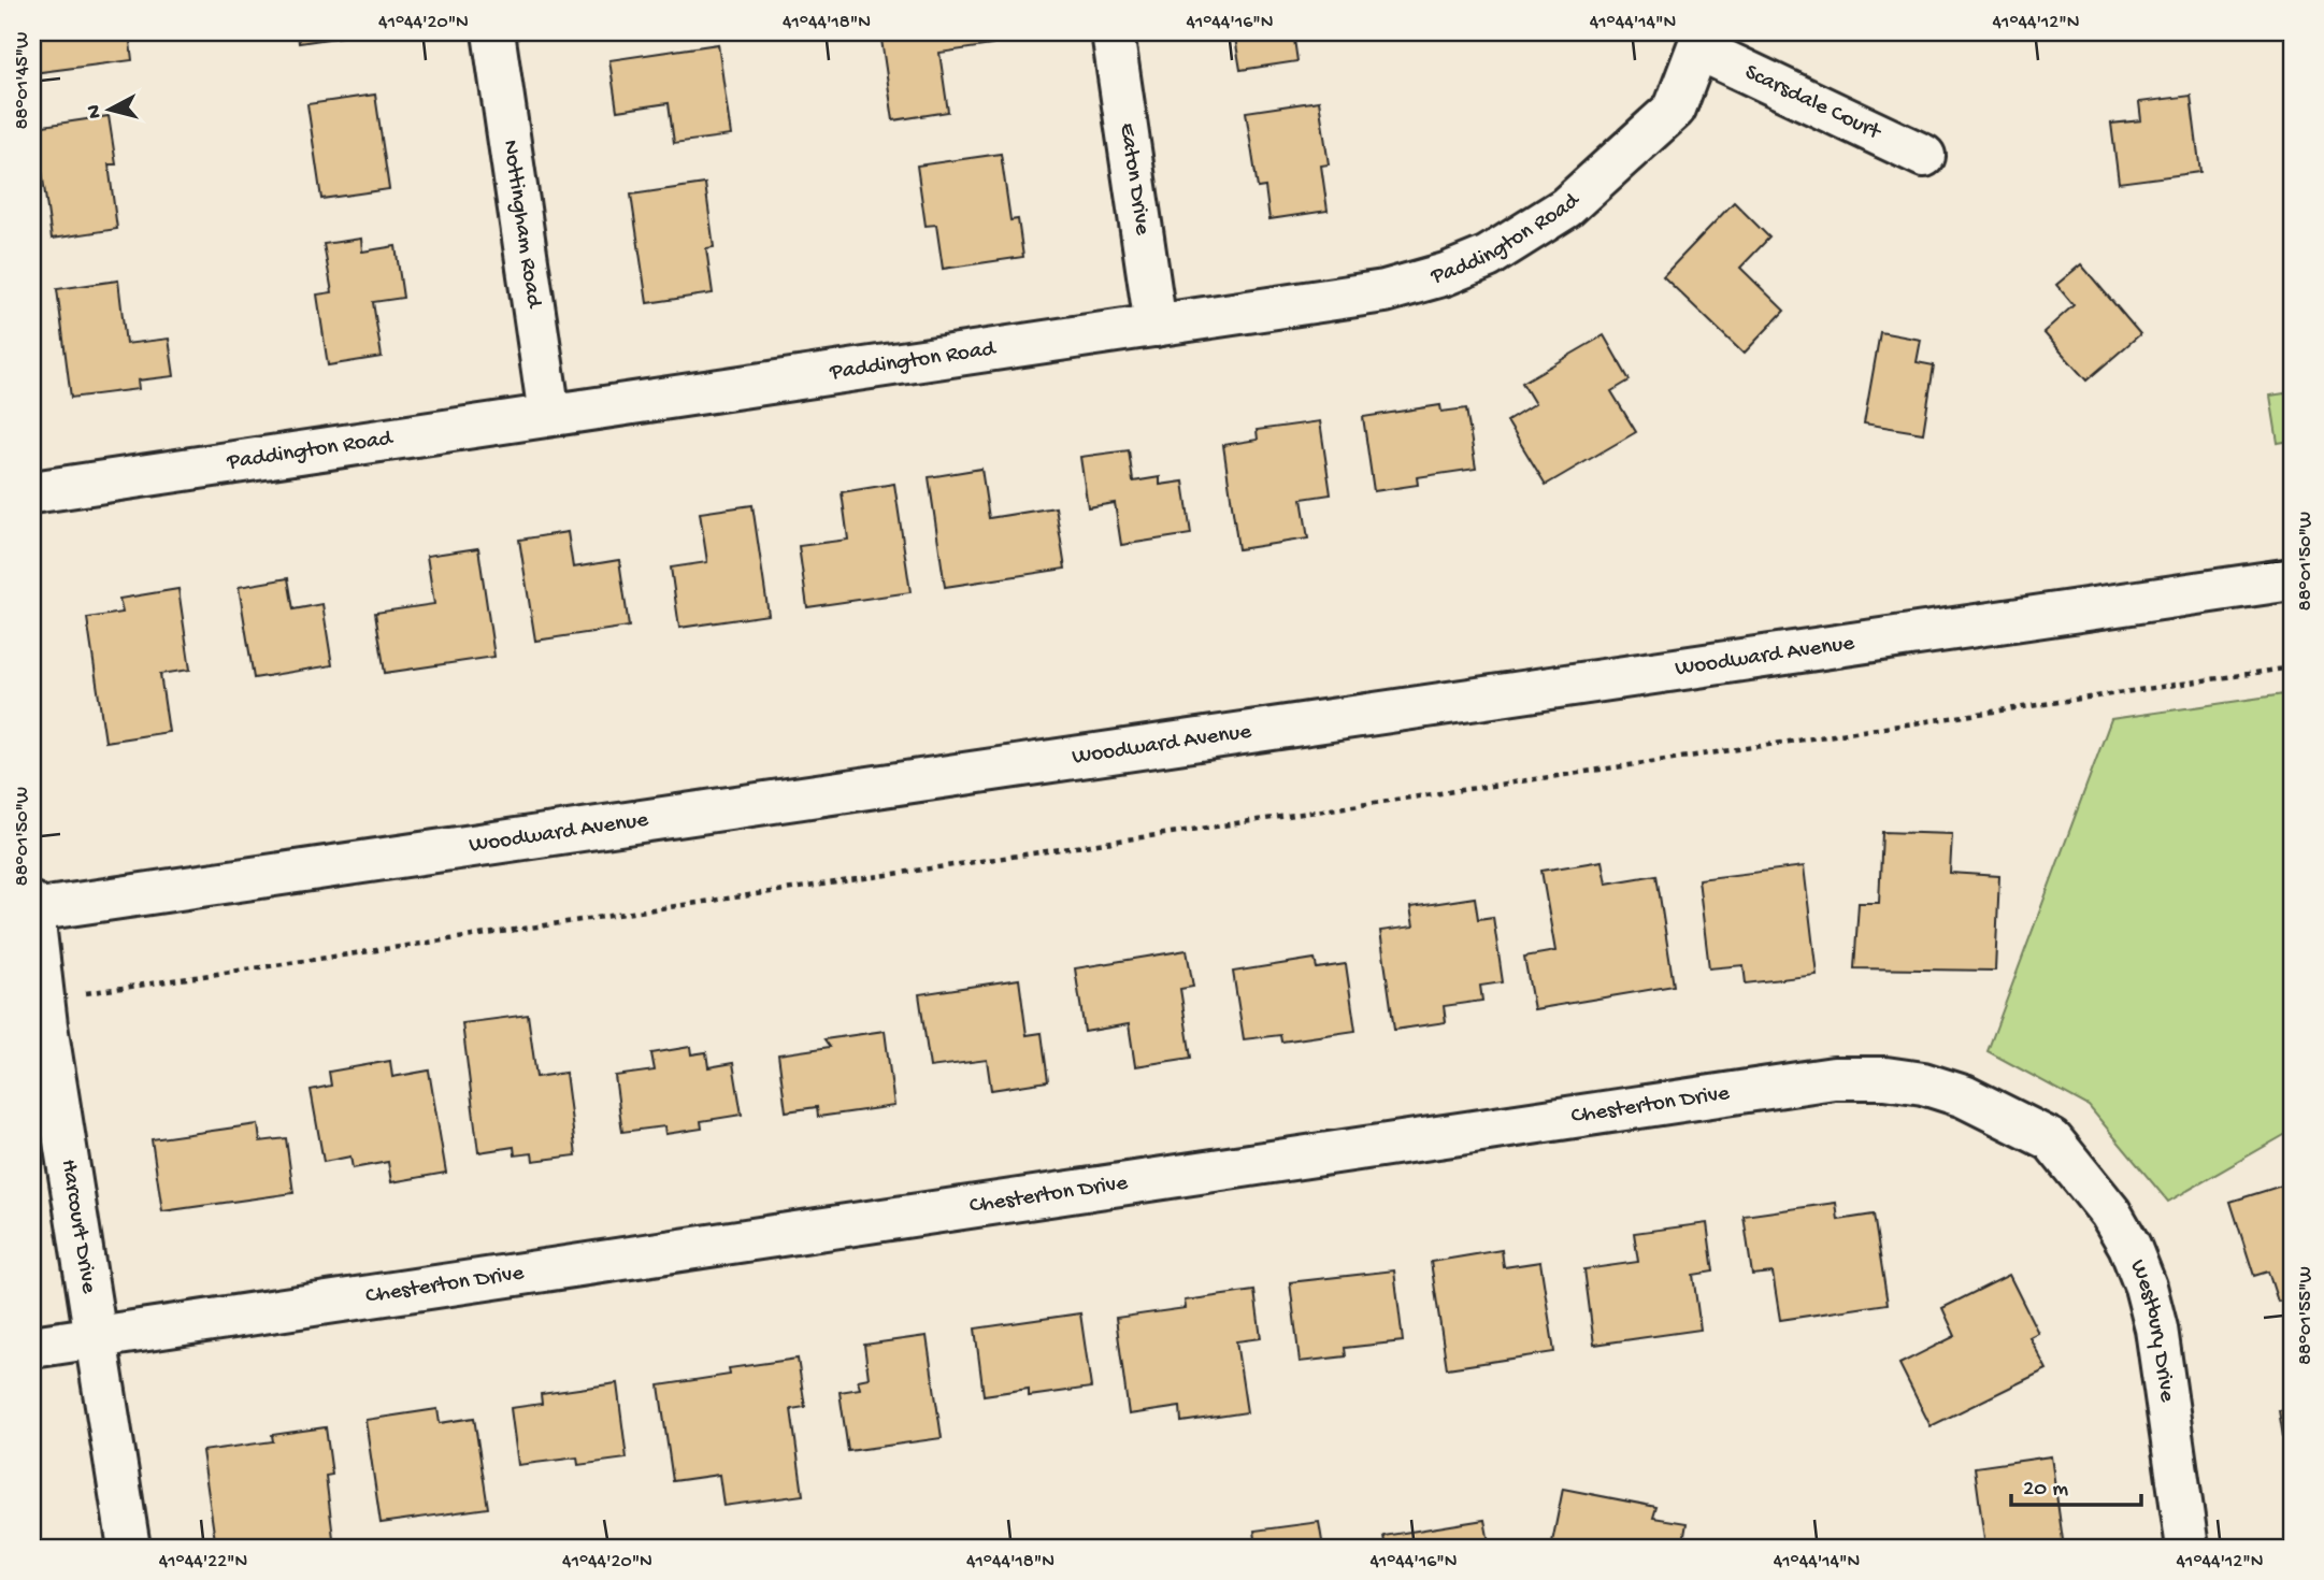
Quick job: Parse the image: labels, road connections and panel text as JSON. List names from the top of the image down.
{
  "streets": {
    "street": [
      "Scarsdale Court",
      "Eaton Drive",
      "Nottingham Road",
      "Paddington Road",
      "Woodward Avenue",
      "Chesterton Drive",
      "Harcourt Drive",
      "Westbury Drive"
    ]
  },
  "crossings": [
    ["Scarsdale Court", "Paddington Road"],
    ["Eaton Drive", "Paddington Road"],
    ["Nottingham Road", "Paddington Road"],
    ["Woodward Avenue", "Harcourt Drive"],
    ["Chesterton Drive", "Harcourt Drive"],
    ["Chesterton Drive", "Westbury Drive"]
  ],
  "scale_bar": "20 m",
  "north": "left",
  "coordinates": [
    "41°44'20\"N",
    "41°44'18\"N",
    "41°44'16\"N",
    "41°44'14\"N",
    "41°44'12\"N",
    "88°01'45\"W",
    "88°01'50\"W",
    "88°01'55\"W",
    "41°44'22\"N"
  ]
}
